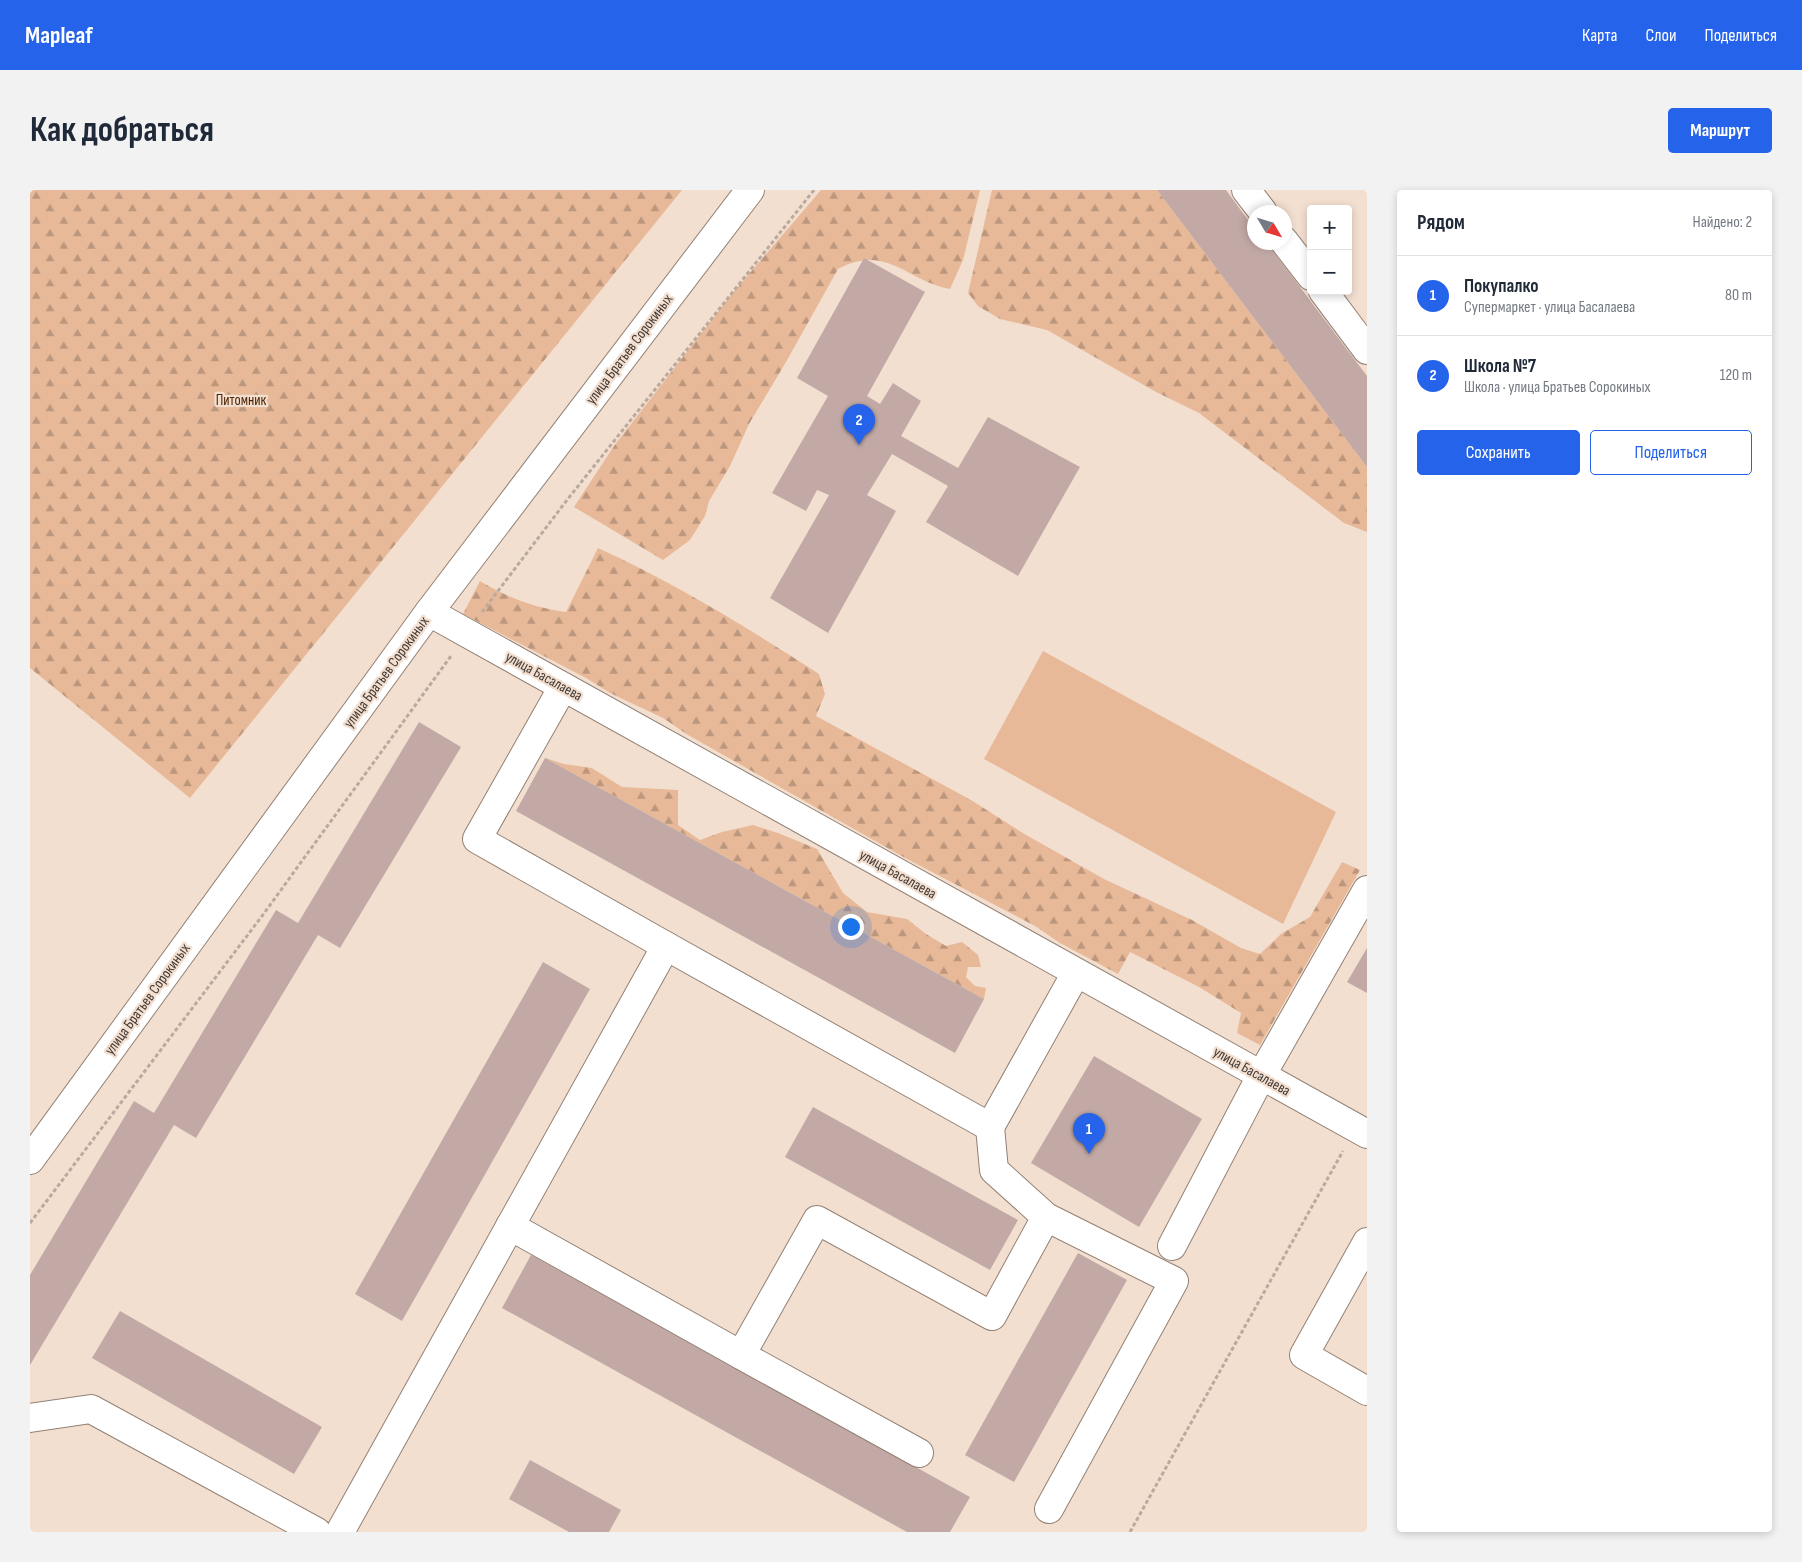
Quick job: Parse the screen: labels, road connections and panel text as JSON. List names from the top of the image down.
{
  "streets": {
    "street": ["улица Братьев Сорокиных", "улица Басалаева"]
  },
  "crossings": [
    ["улица Братьев Сорокиных", "улица Басалаева"]
  ],
  "parks": ["Питомник"],
  "north": "bottom right",
  "page": {
    "header": "Mapleaf",
    "nav": ["Карта", "Слои", "Поделиться"],
    "buttons": [
      "Маршрут",
      ["Сохранить", "Поделиться"]
    ],
    "title": "Как добраться",
    "heading": ["Рядом", "Найдено: 2"],
    "map_buttons": ["+", "−"],
    "list": [
      {
        "mark": "1",
        "name": "Покупалко",
        "note": "Супермаркет · улица Басалаева",
        "value": "80 m"
      },
      {
        "mark": "2",
        "name": "Школа №7",
        "note": "Школа · улица Братьев Сорокиных",
        "value": "120 m"
      }
    ],
    "pins": ["2", "1"]
  }
}
